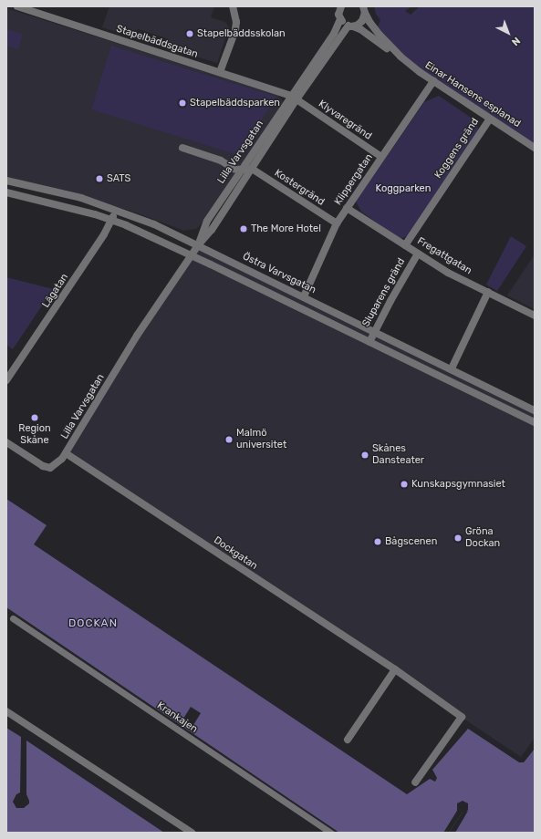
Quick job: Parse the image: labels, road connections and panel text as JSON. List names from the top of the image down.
{
  "streets": {
    "street": [
      "Stapelbäddsgatan",
      "Einar Hansens esplanad",
      "Klyvaregränd",
      "Koggens gränd",
      "Lilla Varvsgatan",
      "Klippergatan",
      "Kostergränd",
      "Fregattgatan",
      "Östra Varvsgatan",
      "Lägatan",
      "Sluparens gränd",
      "Dockgatan",
      "Krankajen"
    ]
  },
  "crossings": [
    ["Stapelbäddsgatan", "Klyvaregränd"],
    ["Stapelbäddsgatan", "Lilla Varvsgatan"],
    ["Einar Hansens esplanad", "Koggens gränd"],
    ["Einar Hansens esplanad", "Lilla Varvsgatan"],
    ["Einar Hansens esplanad", "Klippergatan"],
    ["Klyvaregränd", "Lilla Varvsgatan"],
    ["Klyvaregränd", "Klippergatan"],
    ["Koggens gränd", "Fregattgatan"],
    ["Lilla Varvsgatan", "Kostergränd"],
    ["Lilla Varvsgatan", "Östra Varvsgatan"],
    ["Lilla Varvsgatan", "Dockgatan"],
    ["Klippergatan", "Kostergränd"],
    ["Klippergatan", "Fregattgatan"],
    ["Klippergatan", "Östra Varvsgatan"],
    ["Fregattgatan", "Sluparens gränd"],
    ["Östra Varvsgatan", "Lägatan"],
    ["Östra Varvsgatan", "Sluparens gränd"]
  ],
  "districts": ["DOCKAN"],
  "parks": ["Koggparken"],
  "places": [
    "Stapelbäddsskolan",
    "Stapelbäddsparken",
    "SATS",
    "The More Hotel",
    "Region Skåne",
    "Malmö universitet",
    "Skånes Dansteater",
    "Kunskapsgymnasiet",
    "Gröna Dockan",
    "Bågscenen"
  ],
  "north": "bottom right"
}
